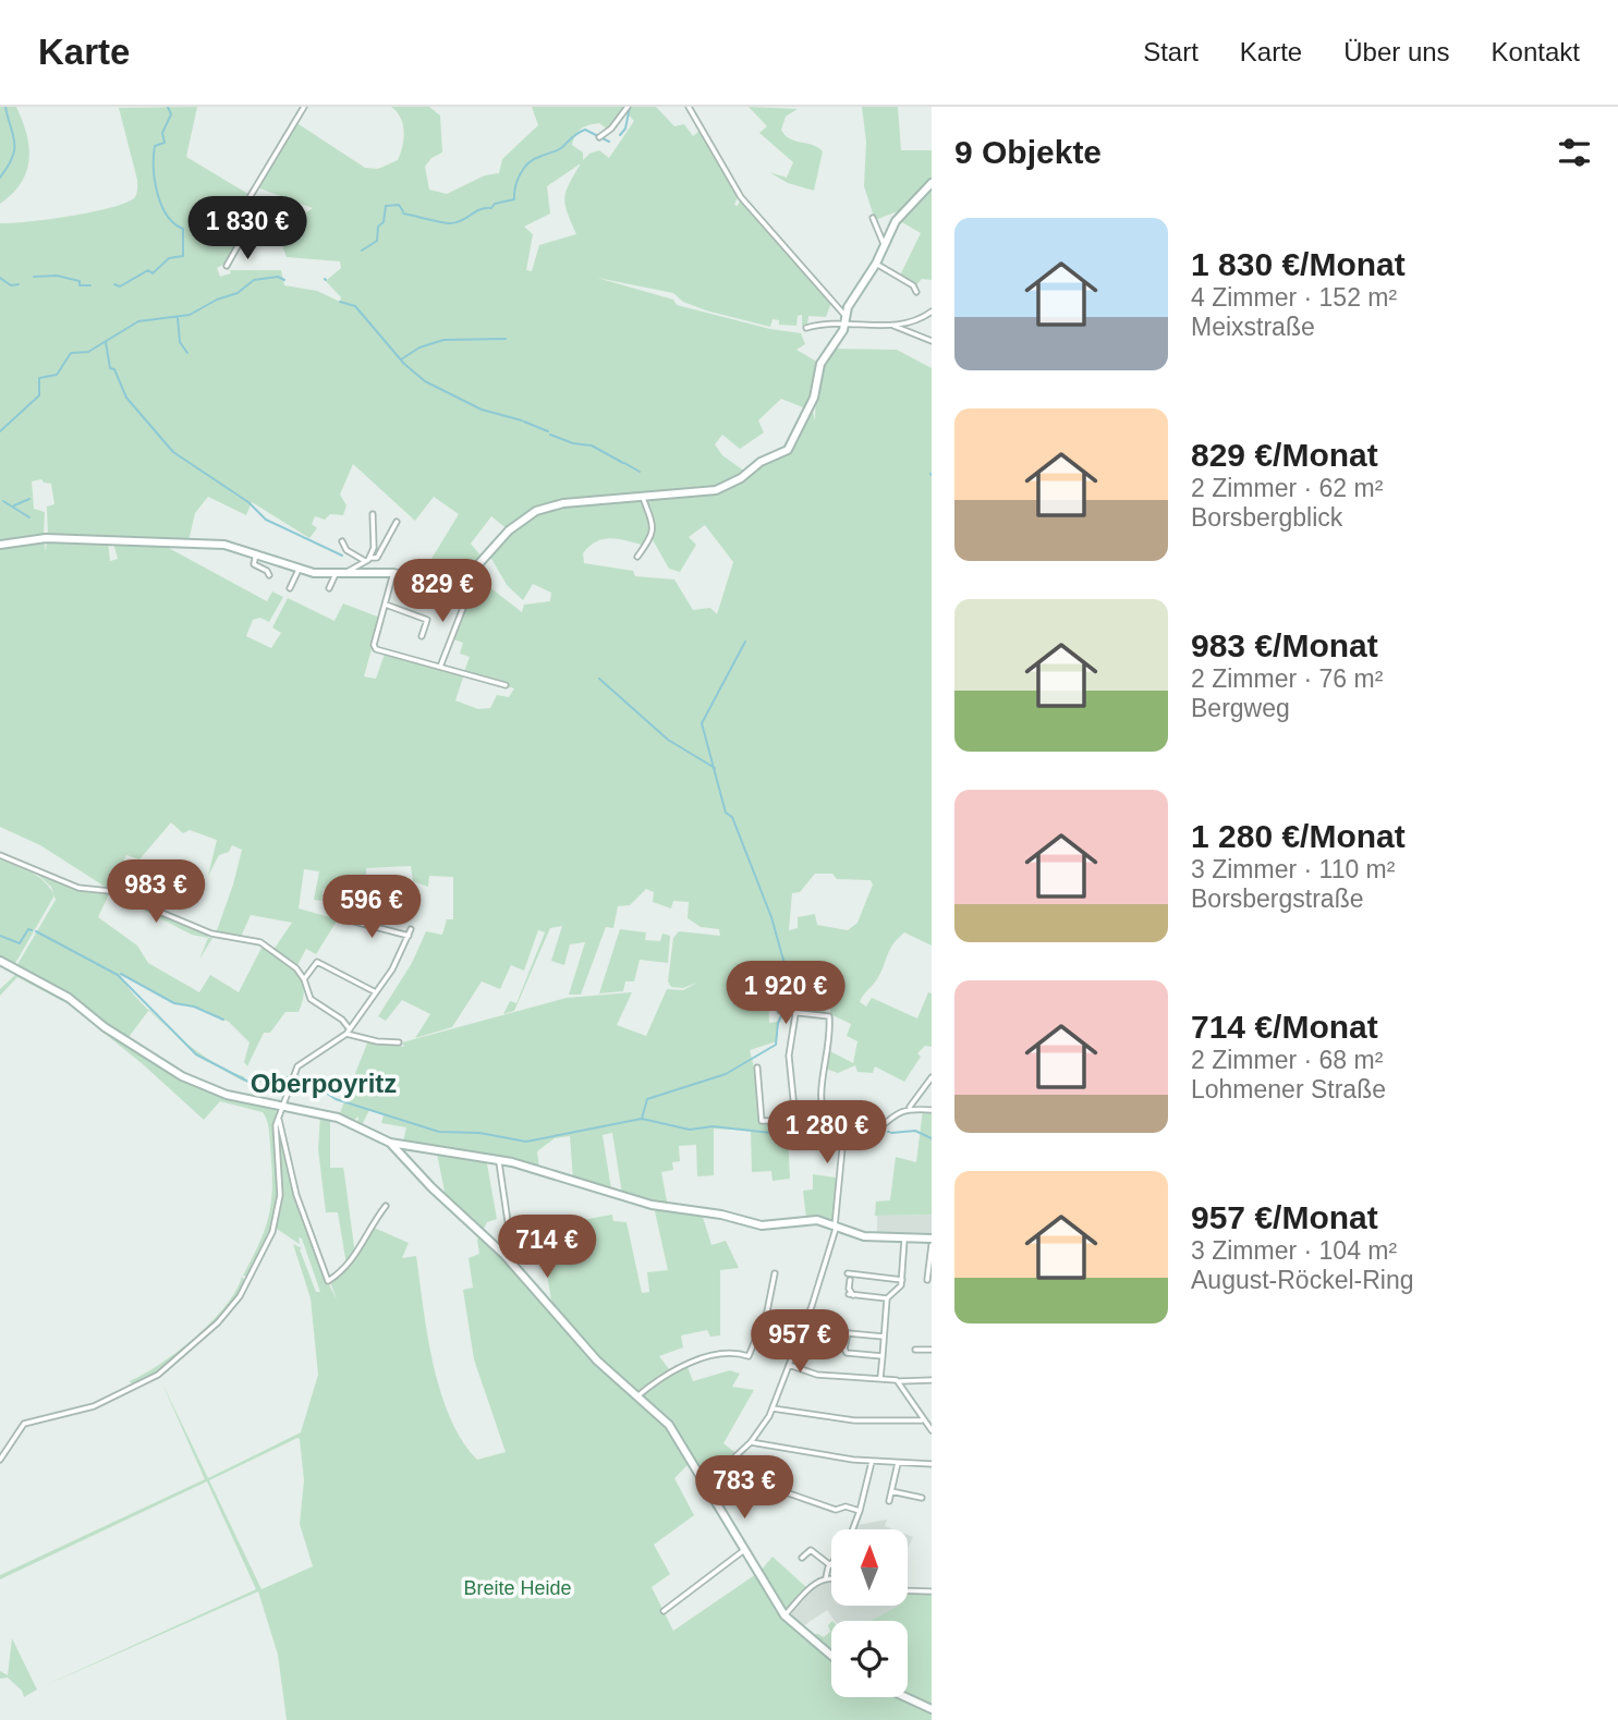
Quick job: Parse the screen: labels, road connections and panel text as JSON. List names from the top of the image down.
{
  "districts": ["Oberpoyritz"],
  "parks": ["Breite Heide"],
  "north": "top",
  "page": {
    "header": "Karte",
    "nav": [
      "Start",
      "Karte",
      "Über uns",
      "Kontakt"
    ],
    "heading": "9 Objekte",
    "price": [
      "1 830 €",
      "829 €",
      "983 €",
      "596 €",
      "1 920 €",
      "1 280 €",
      "714 €",
      "957 €",
      "783 €"
    ],
    "list": [
      {
        "name": "1 830 €/Monat",
        "note": "4 Zimmer · 152 m² · Meixstraße"
      },
      {
        "name": "829 €/Monat",
        "note": "2 Zimmer · 62 m² · Borsbergblick"
      },
      {
        "name": "983 €/Monat",
        "note": "2 Zimmer · 76 m² · Bergweg"
      },
      {
        "name": "1 280 €/Monat",
        "note": "3 Zimmer · 110 m² · Borsbergstraße"
      },
      {
        "name": "714 €/Monat",
        "note": "2 Zimmer · 68 m² · Lohmener Straße"
      },
      {
        "name": "957 €/Monat",
        "note": "3 Zimmer · 104 m² · August-Röckel-Ring"
      }
    ]
  }
}
